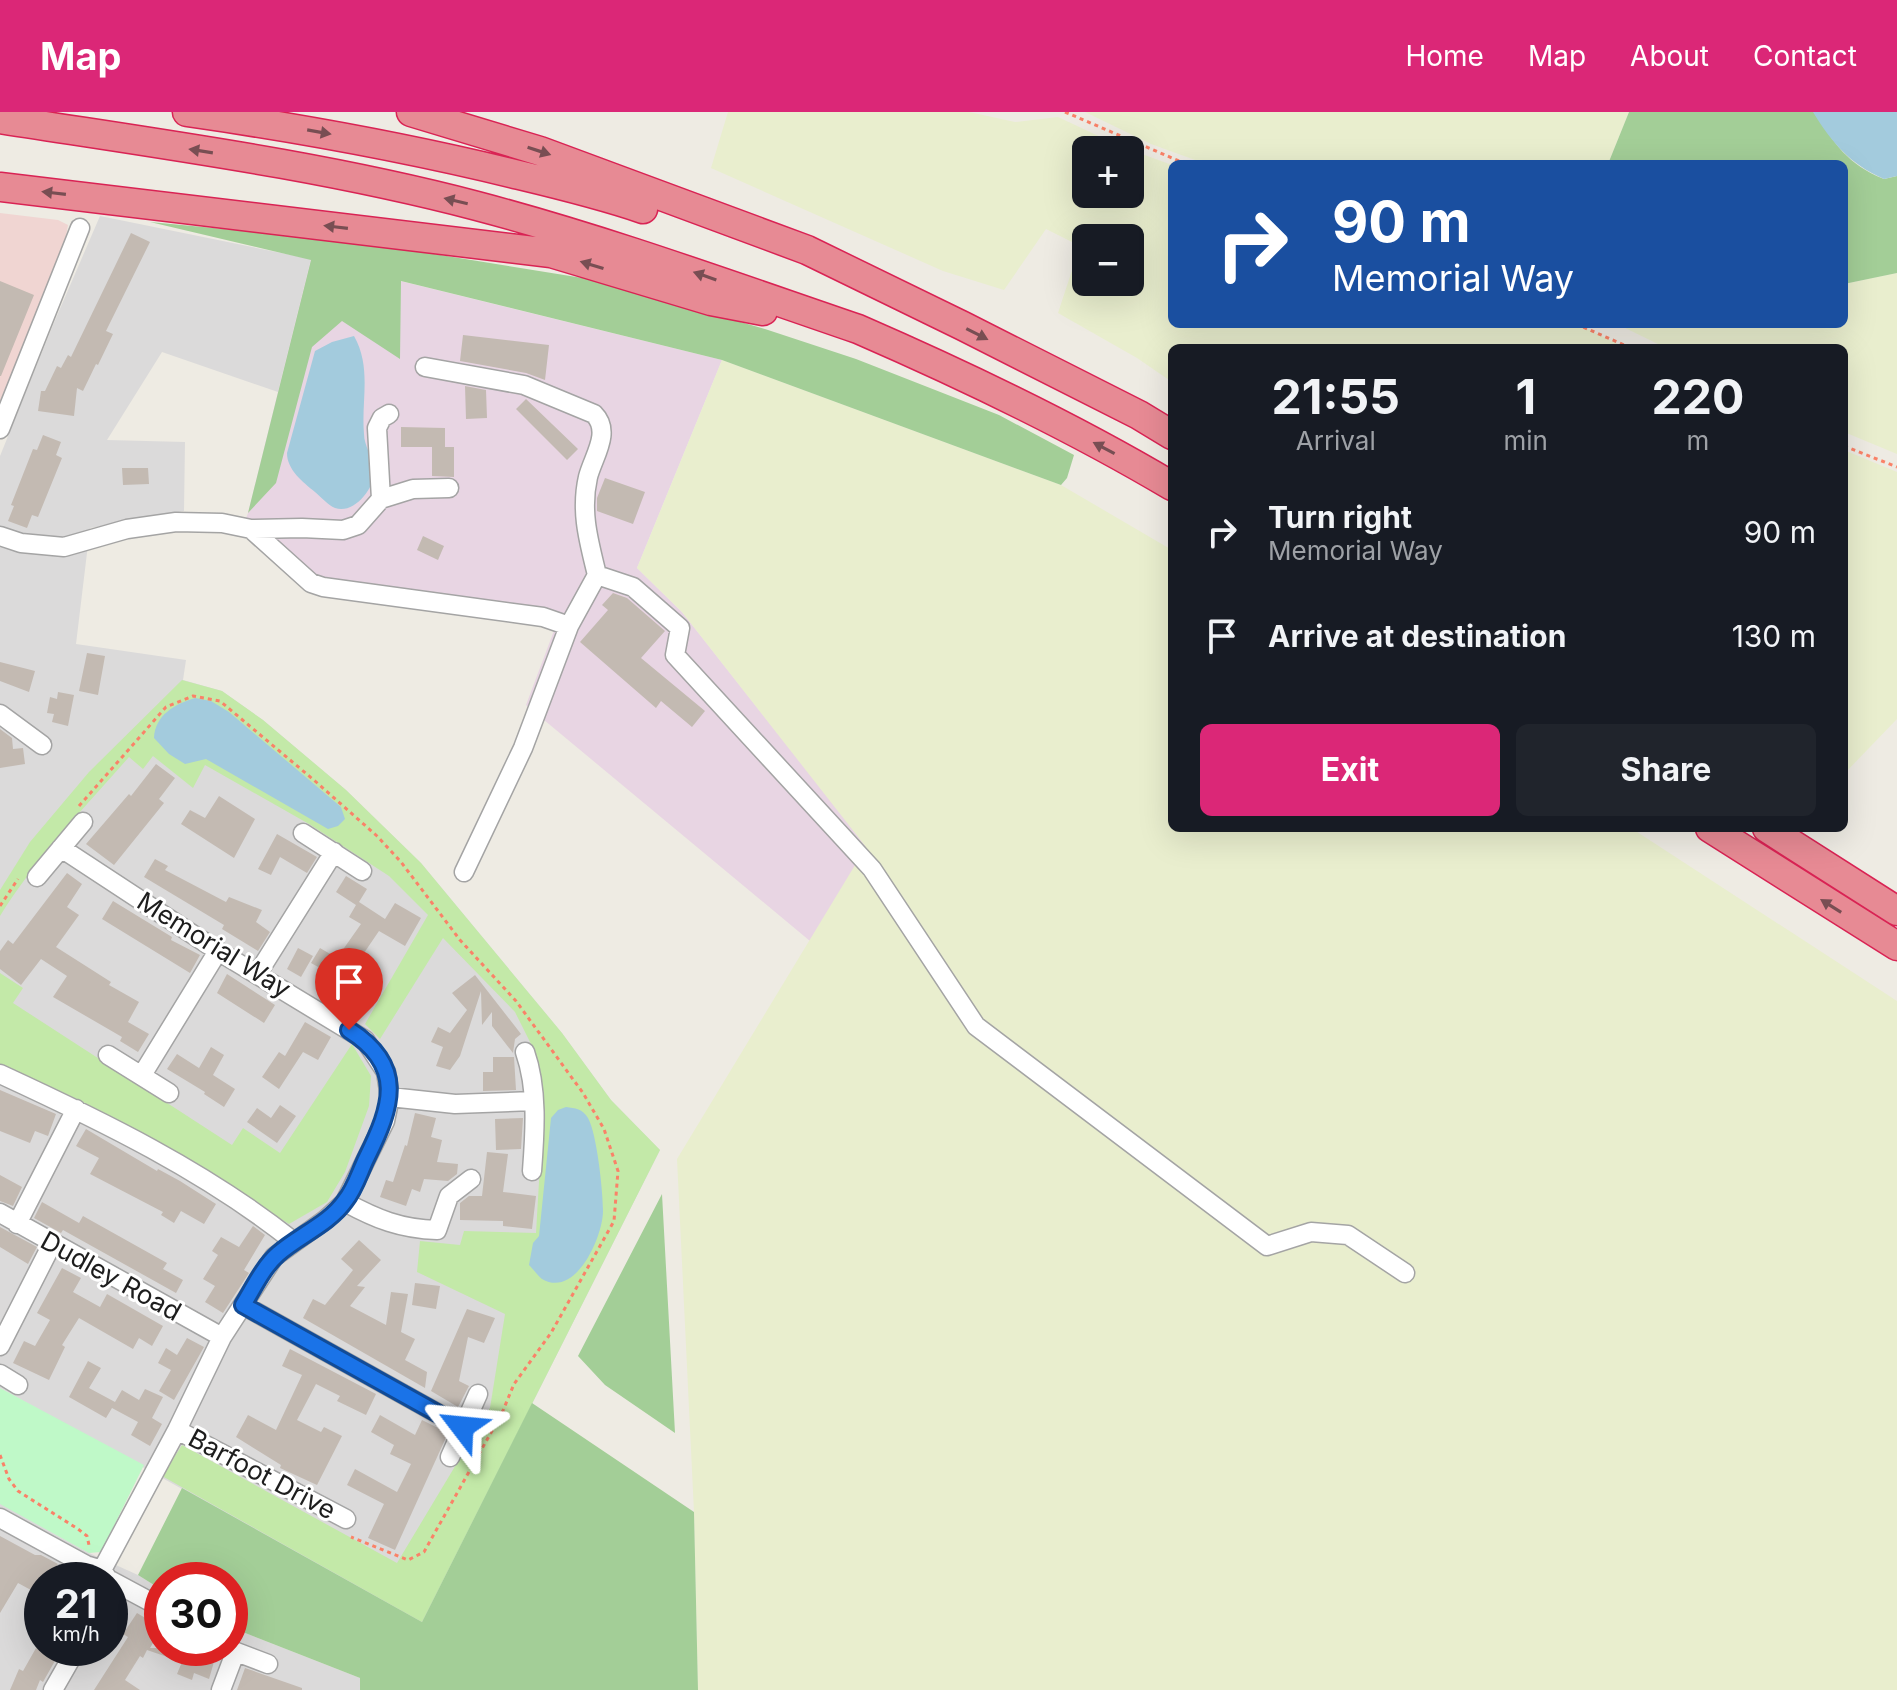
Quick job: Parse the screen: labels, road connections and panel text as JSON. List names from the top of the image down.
{
  "streets": {
    "street": ["Memorial Way", "Dudley Road", "Barfoot Drive"]
  },
  "page": {
    "header": "Map",
    "nav": [
      "Home",
      "Map",
      "About",
      "Contact"
    ],
    "map_buttons": ["+", "−"],
    "turn": ["90 m", "Memorial Way"],
    "eta": [
      "21:55",
      "Arrival",
      "1",
      "min",
      "220",
      "m"
    ],
    "list": [
      {
        "name": "Turn right",
        "note": "Memorial Way",
        "value": "90 m"
      },
      {
        "name": "Arrive at destination",
        "value": "130 m"
      }
    ],
    "buttons": ["Exit", "Share"],
    "speed": "21 km/h",
    "limit": "30"
  }
}
